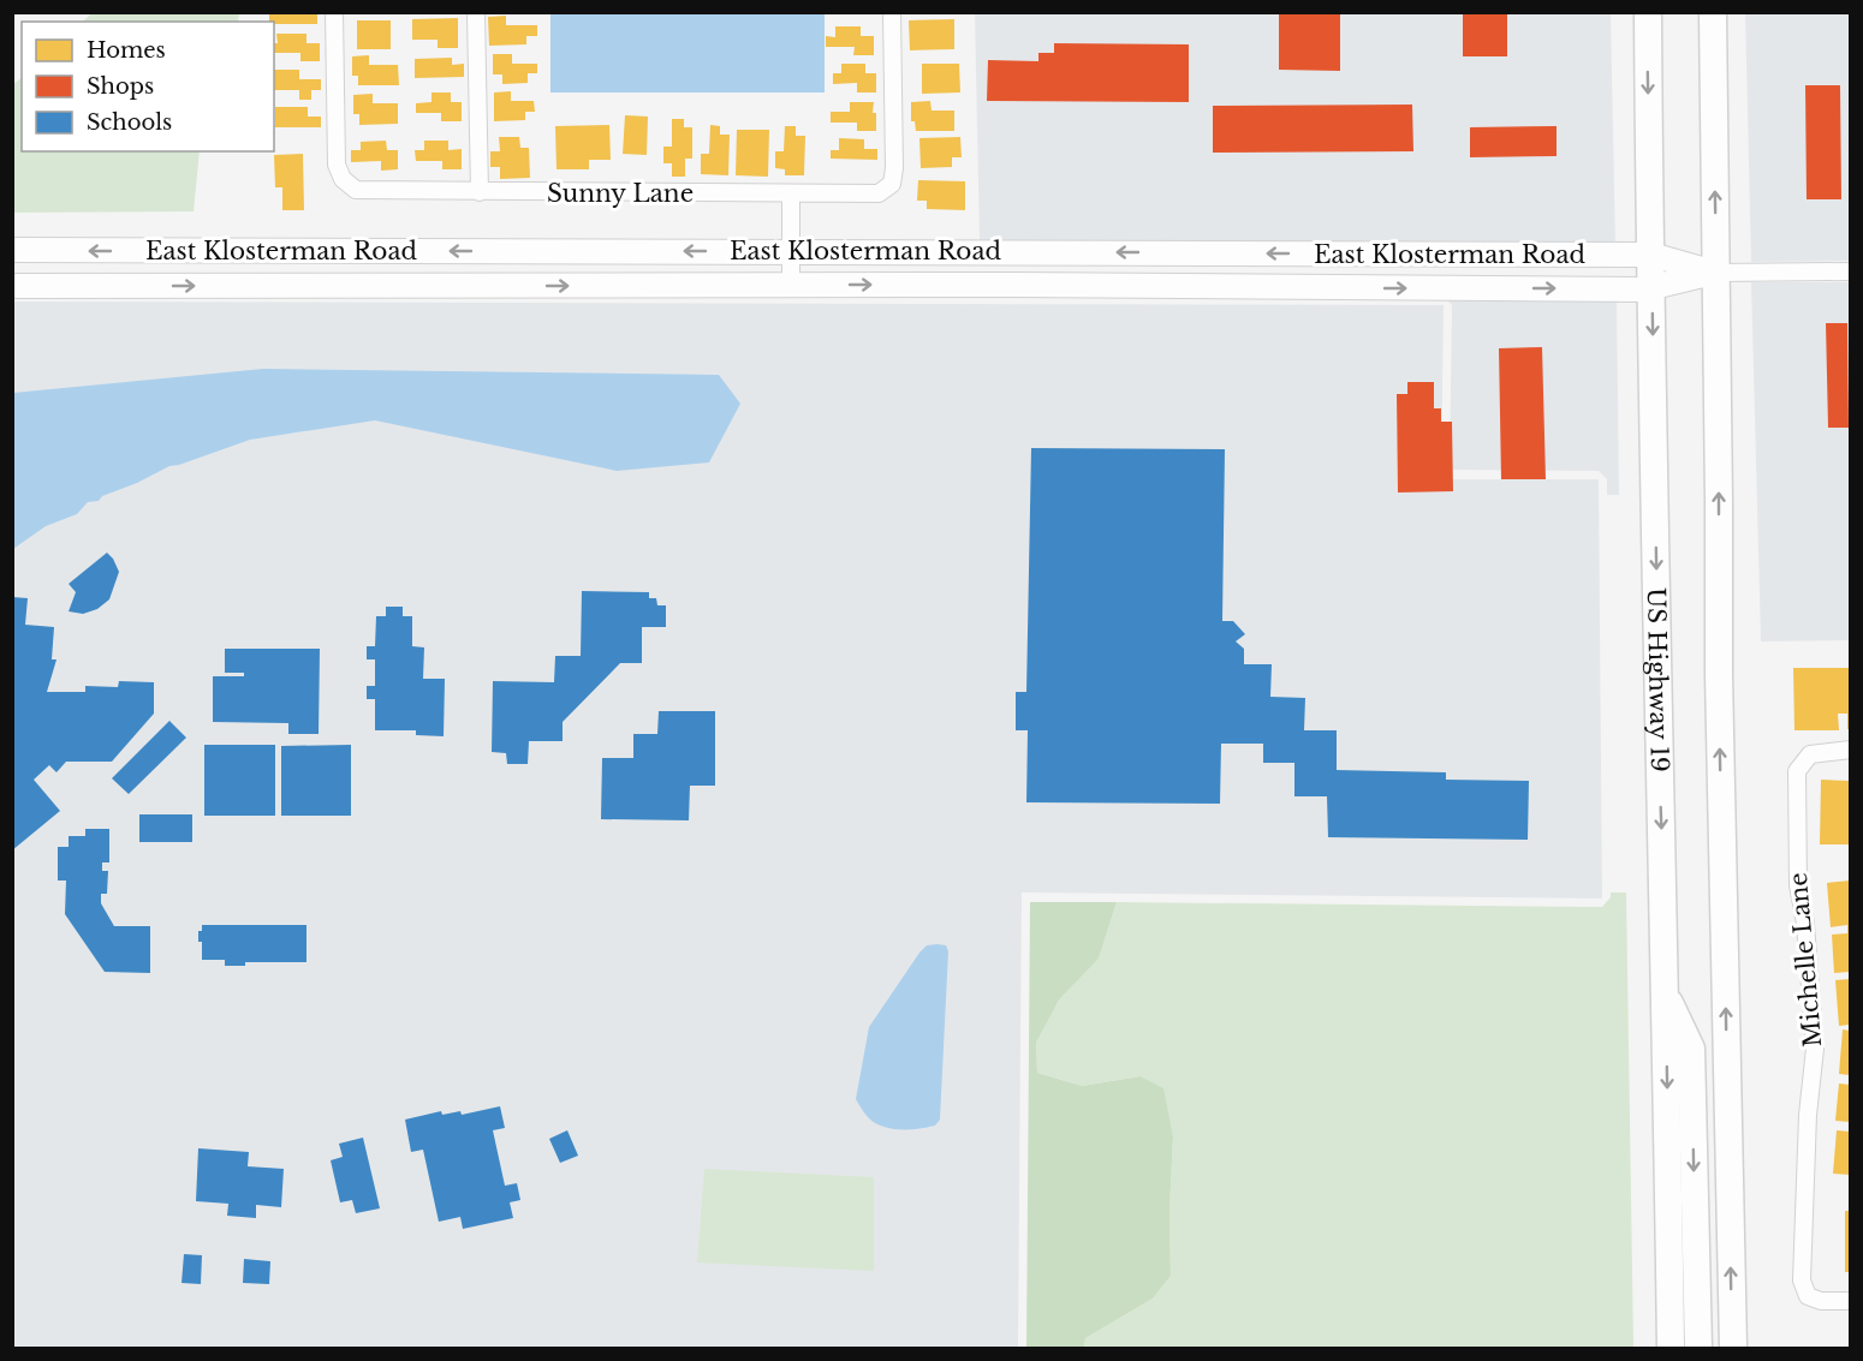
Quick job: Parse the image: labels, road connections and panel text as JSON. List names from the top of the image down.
{
  "streets": {
    "highway": ["US Highway 19"],
    "main road": ["East Klosterman Road"],
    "street": ["Sunny Lane", "Michelle Lane"]
  },
  "crossings": [
    ["East Klosterman Road", "US Highway 19"]
  ],
  "legend": ["Homes", "Shops", "Schools"]
}
